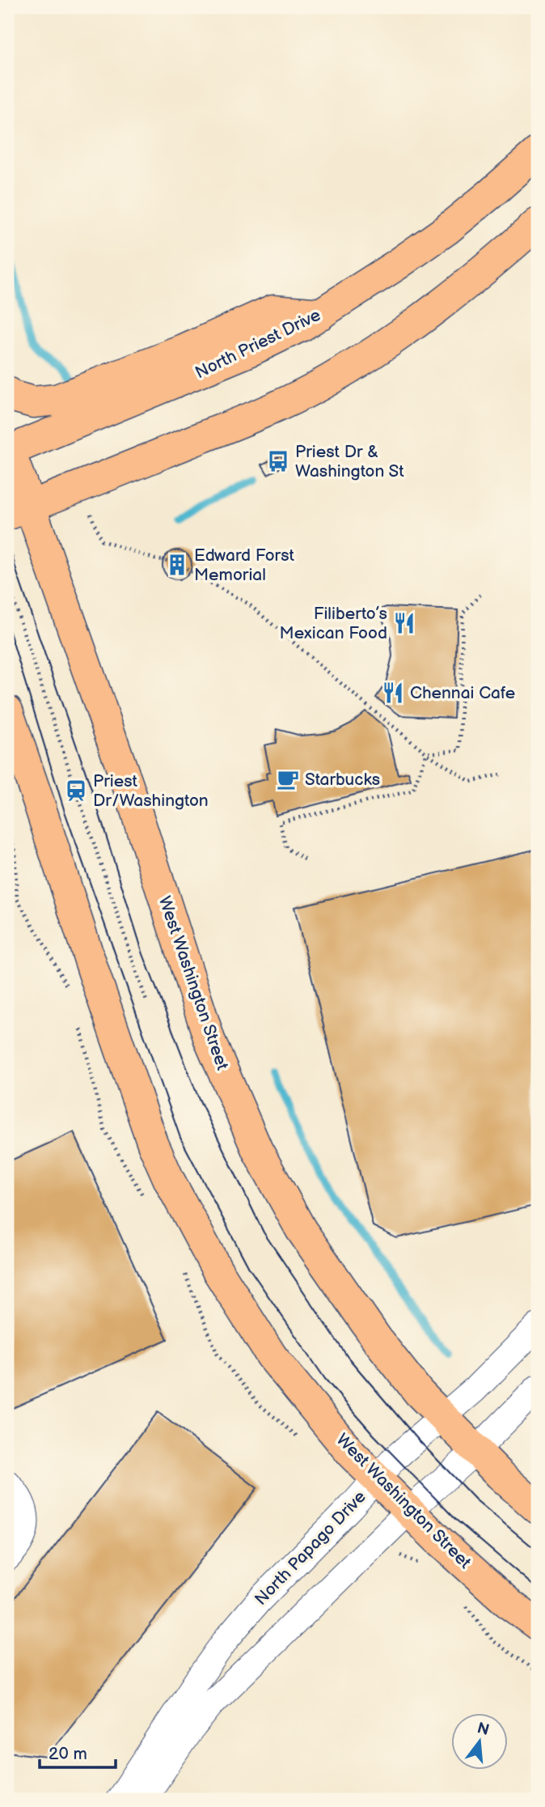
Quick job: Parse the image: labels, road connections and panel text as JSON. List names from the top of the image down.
{
  "streets": {
    "main road": ["North Priest Drive", "West Washington Street"],
    "street": ["North Papago Drive"]
  },
  "crossings": [
    ["North Priest Drive", "West Washington Street"],
    ["West Washington Street", "North Papago Drive"]
  ],
  "places": {
    "bus stop": ["Priest Dr & Washington St"],
    "building": ["Edward Forst Memorial"],
    "restaurant": ["Filiberto’s Mexican Food", "Chennai Cafe"],
    "cafe": ["Starbucks"],
    "station": ["Priest Dr/Washington"]
  },
  "scale_bar": "20 m",
  "north": "top"
}
